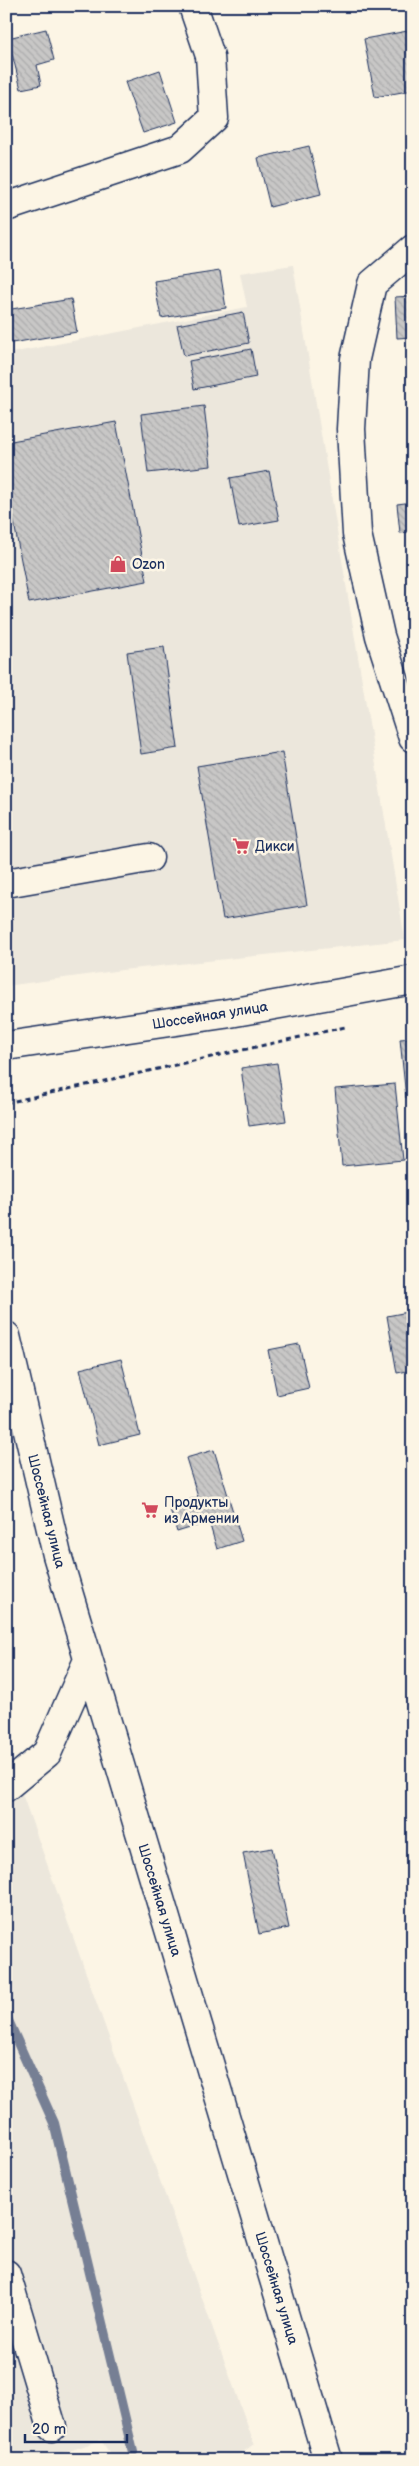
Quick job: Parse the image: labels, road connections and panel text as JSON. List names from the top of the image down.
{
  "streets": {
    "street": ["Шоссейная улица"]
  },
  "places": {
    "shop": ["Ozon"],
    "supermarket": ["Дикси", "Продукты из Армении"]
  },
  "scale_bar": "20 m"
}
